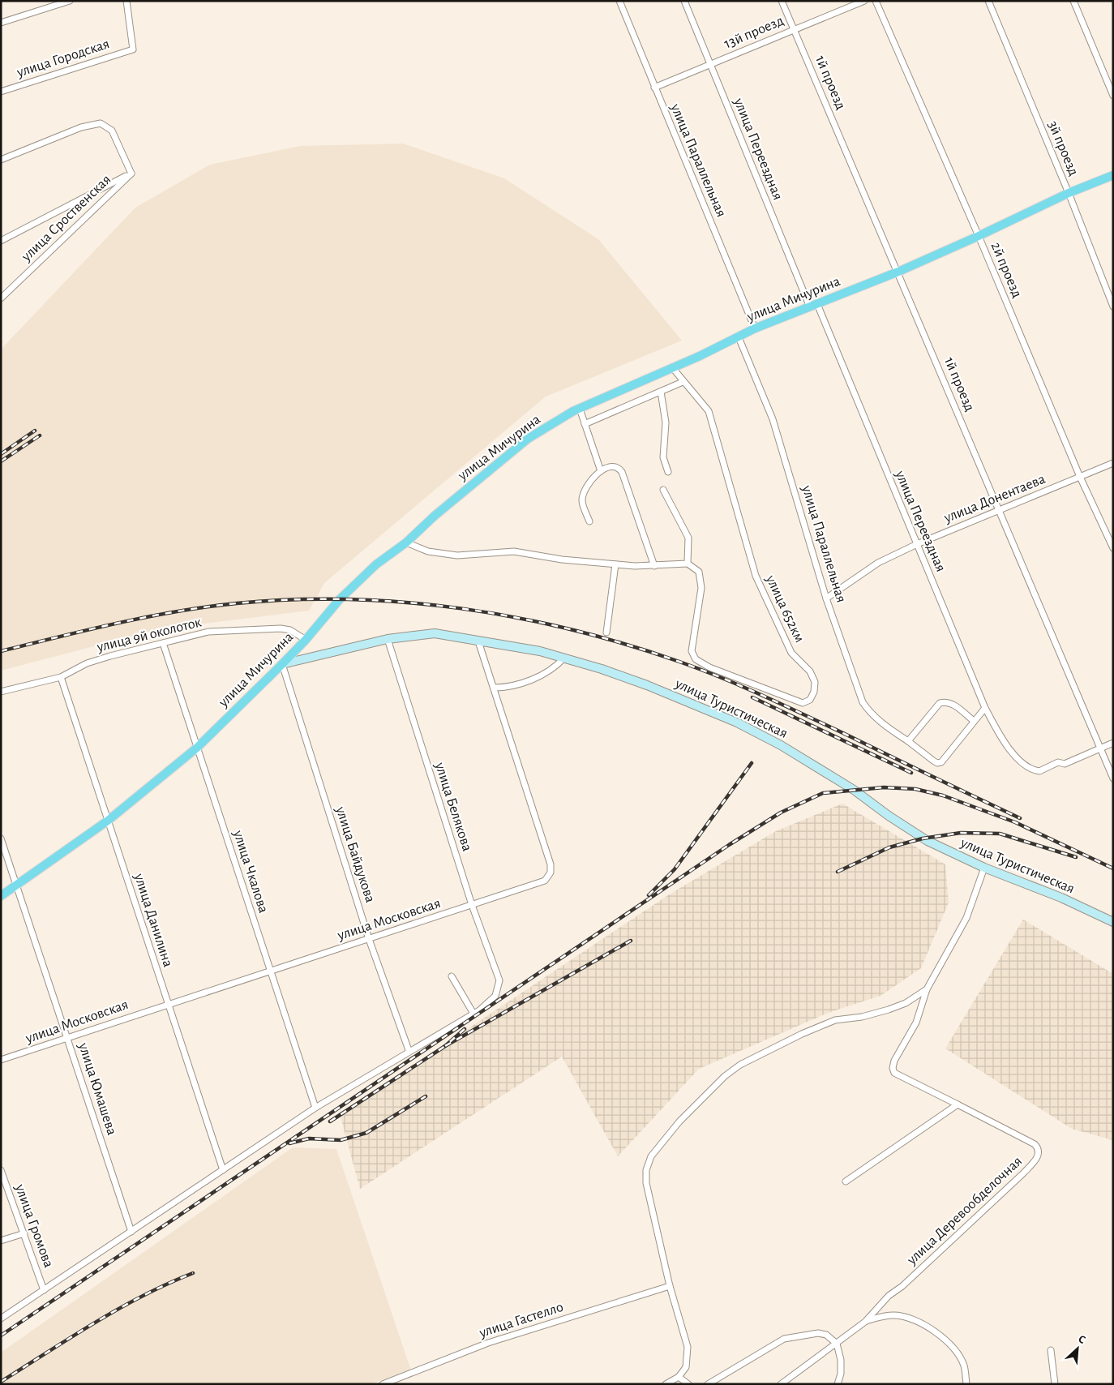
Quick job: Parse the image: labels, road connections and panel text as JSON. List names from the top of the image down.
{
  "streets": {
    "main road": ["улица Мичурина"],
    "street": [
      "13й проезд",
      "улица Городская",
      "1й проезд",
      "3й проезд",
      "улица Переездная",
      "улица Параллельная",
      "улица Сроственская",
      "2й проезд",
      "улица Донентаева",
      "улица 652км",
      "улица 9й околоток",
      "улица Туристическая",
      "улица Белякова",
      "улица Байдукова",
      "улица Чкалова",
      "улица Московская",
      "улица Данилина",
      "улица Юмашева",
      "улица Деревообделочная",
      "улица Громова",
      "улица Гастелло"
    ]
  },
  "crossings": [
    ["13й проезд", "1й проезд"],
    ["13й проезд", "улица Переездная"],
    ["13й проезд", "улица Параллельная"],
    ["1й проезд", "улица Переездная"],
    ["1й проезд", "улица Мичурина"],
    ["1й проезд", "улица Донентаева"],
    ["3й проезд", "улица Мичурина"],
    ["улица Переездная", "улица Мичурина"],
    ["улица Переездная", "улица Донентаева"],
    ["улица Параллельная", "улица Мичурина"],
    ["улица Параллельная", "улица Донентаева"],
    ["2й проезд", "улица Мичурина"],
    ["2й проезд", "улица Донентаева"],
    ["улица Мичурина", "улица 652км"],
    ["улица Мичурина", "улица 9й околоток"],
    ["улица Мичурина", "улица Туристическая"],
    ["улица Мичурина", "улица Байдукова"],
    ["улица Мичурина", "улица Чкалова"],
    ["улица Мичурина", "улица Данилина"],
    ["улица Мичурина", "улица Юмашева"],
    ["улица 9й околоток", "улица Чкалова"],
    ["улица 9й околоток", "улица Данилина"],
    ["улица Туристическая", "улица Белякова"],
    ["улица Туристическая", "улица Байдукова"],
    ["улица Туристическая", "улица Московская"],
    ["улица Белякова", "улица Московская"],
    ["улица Байдукова", "улица Московская"],
    ["улица Чкалова", "улица Московская"],
    ["улица Московская", "улица Данилина"],
    ["улица Московская", "улица Юмашева"]
  ],
  "north": "top right"
}
